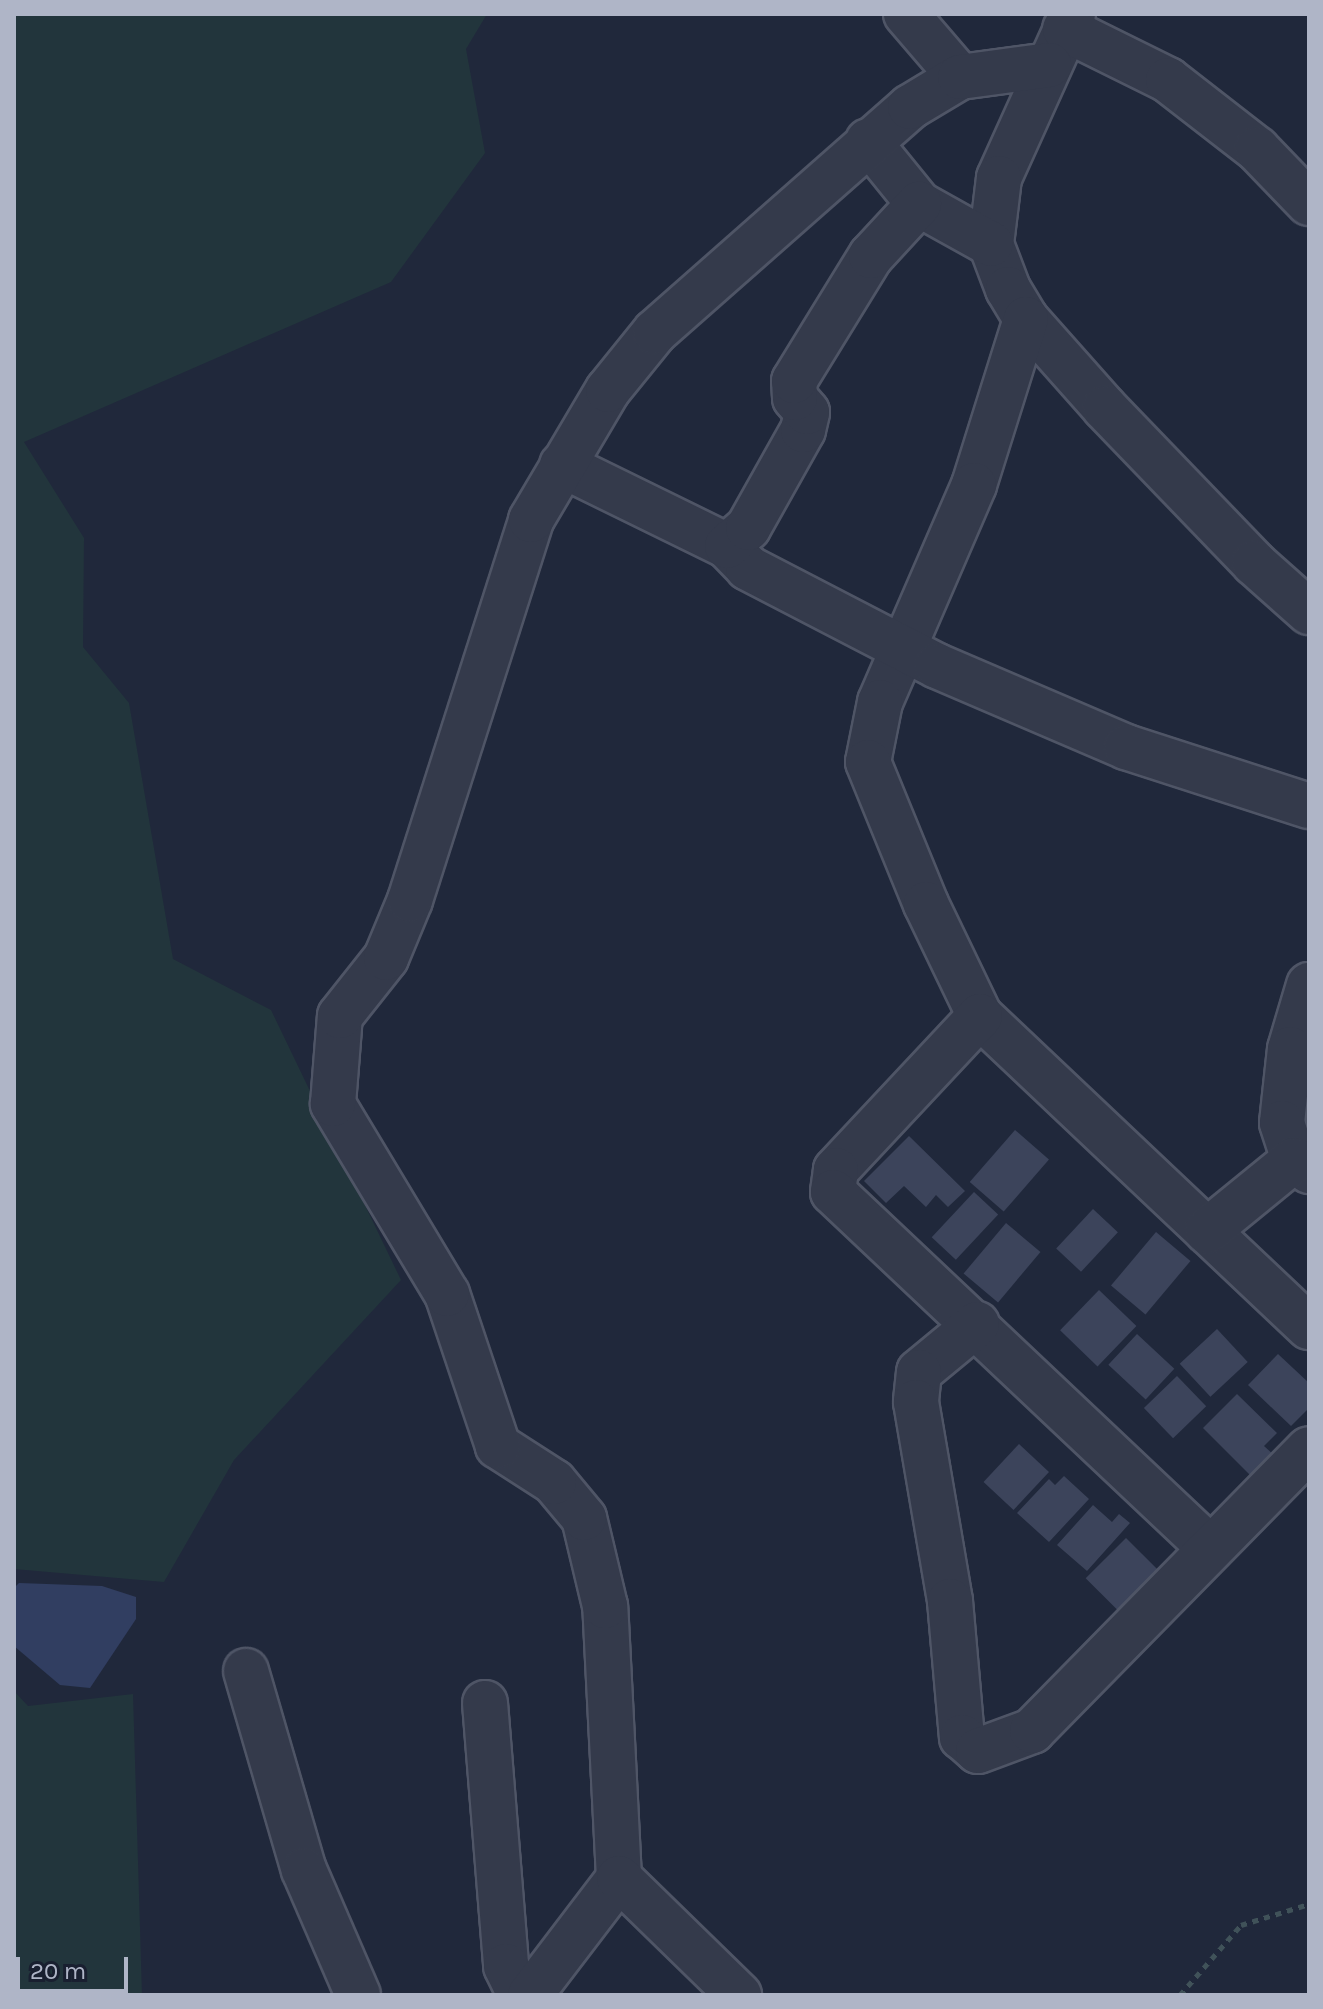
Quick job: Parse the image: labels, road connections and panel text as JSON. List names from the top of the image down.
{
  "scale_bar": "20 m"
}
